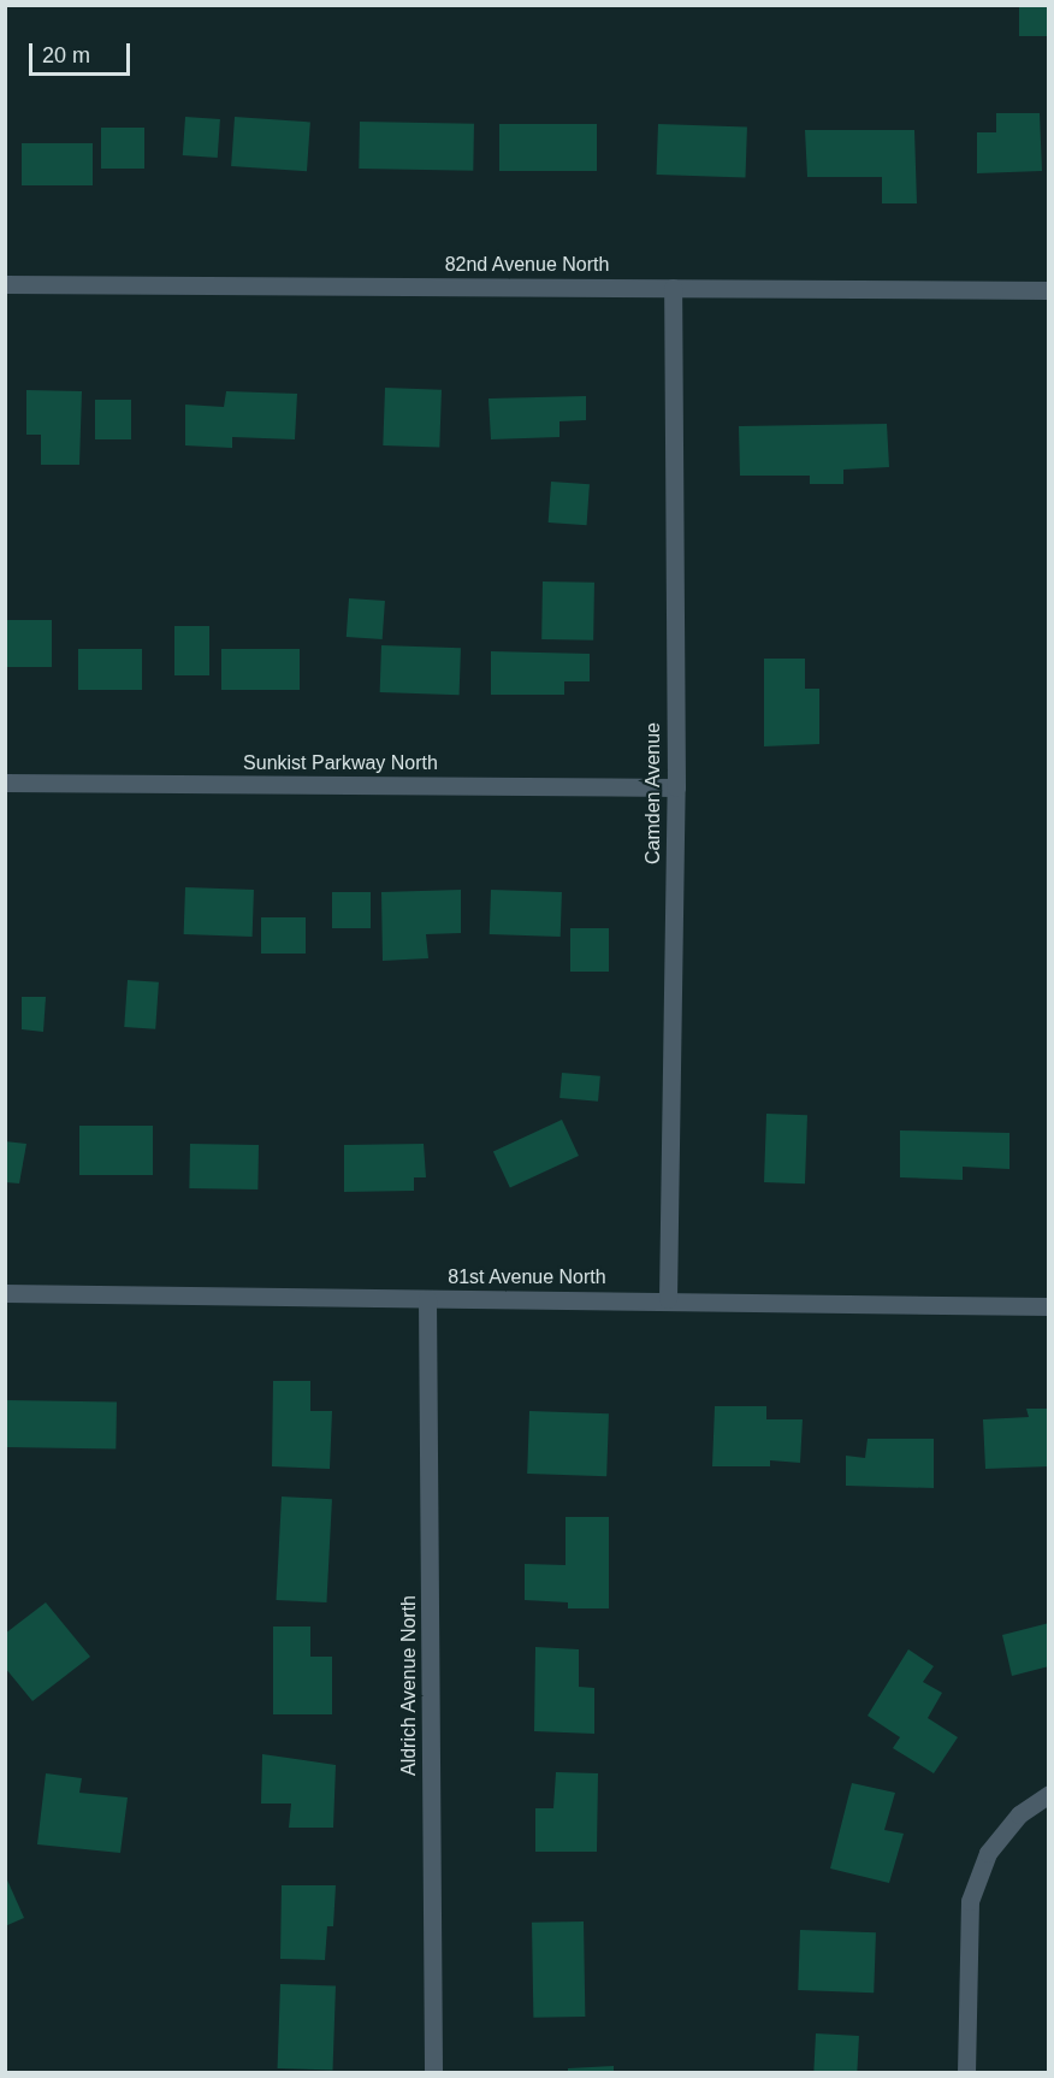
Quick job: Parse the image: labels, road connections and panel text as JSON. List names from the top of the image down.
{
  "streets": {
    "street": [
      "82nd Avenue North",
      "Sunkist Parkway North",
      "Camden Avenue",
      "81st Avenue North",
      "Aldrich Avenue North"
    ]
  },
  "crossings": [
    ["82nd Avenue North", "Camden Avenue"],
    ["Sunkist Parkway North", "Camden Avenue"],
    ["Camden Avenue", "81st Avenue North"],
    ["81st Avenue North", "Aldrich Avenue North"]
  ],
  "scale_bar": "20 m"
}
